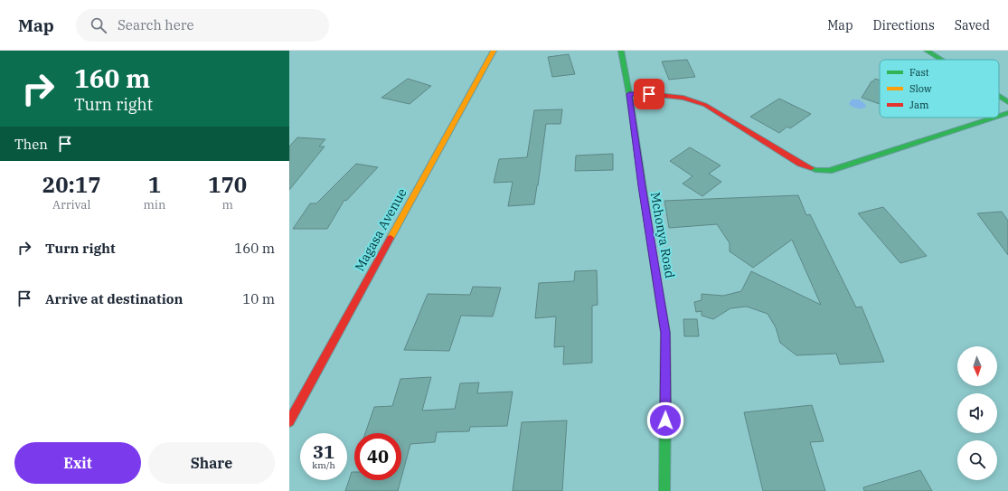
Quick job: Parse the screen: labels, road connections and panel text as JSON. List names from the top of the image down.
{
  "streets": {
    "street": ["Magasa Avenue", "Mchonya Road"]
  },
  "legend": ["Fast", "Slow", "Jam"],
  "north": "bottom",
  "page": {
    "header": "Map",
    "search": "Search here",
    "nav": ["Map", "Directions", "Saved"],
    "turn": ["160 m", "Turn right"],
    "then": "Then",
    "eta": [
      "20:17",
      "Arrival",
      "1",
      "min",
      "170",
      "m"
    ],
    "list": [
      {
        "name": "Turn right",
        "value": "160 m"
      },
      {
        "name": "Arrive at destination",
        "value": "10 m"
      }
    ],
    "speed": "31 km/h",
    "limit": "40",
    "buttons": ["Exit", "Share"]
  }
}
